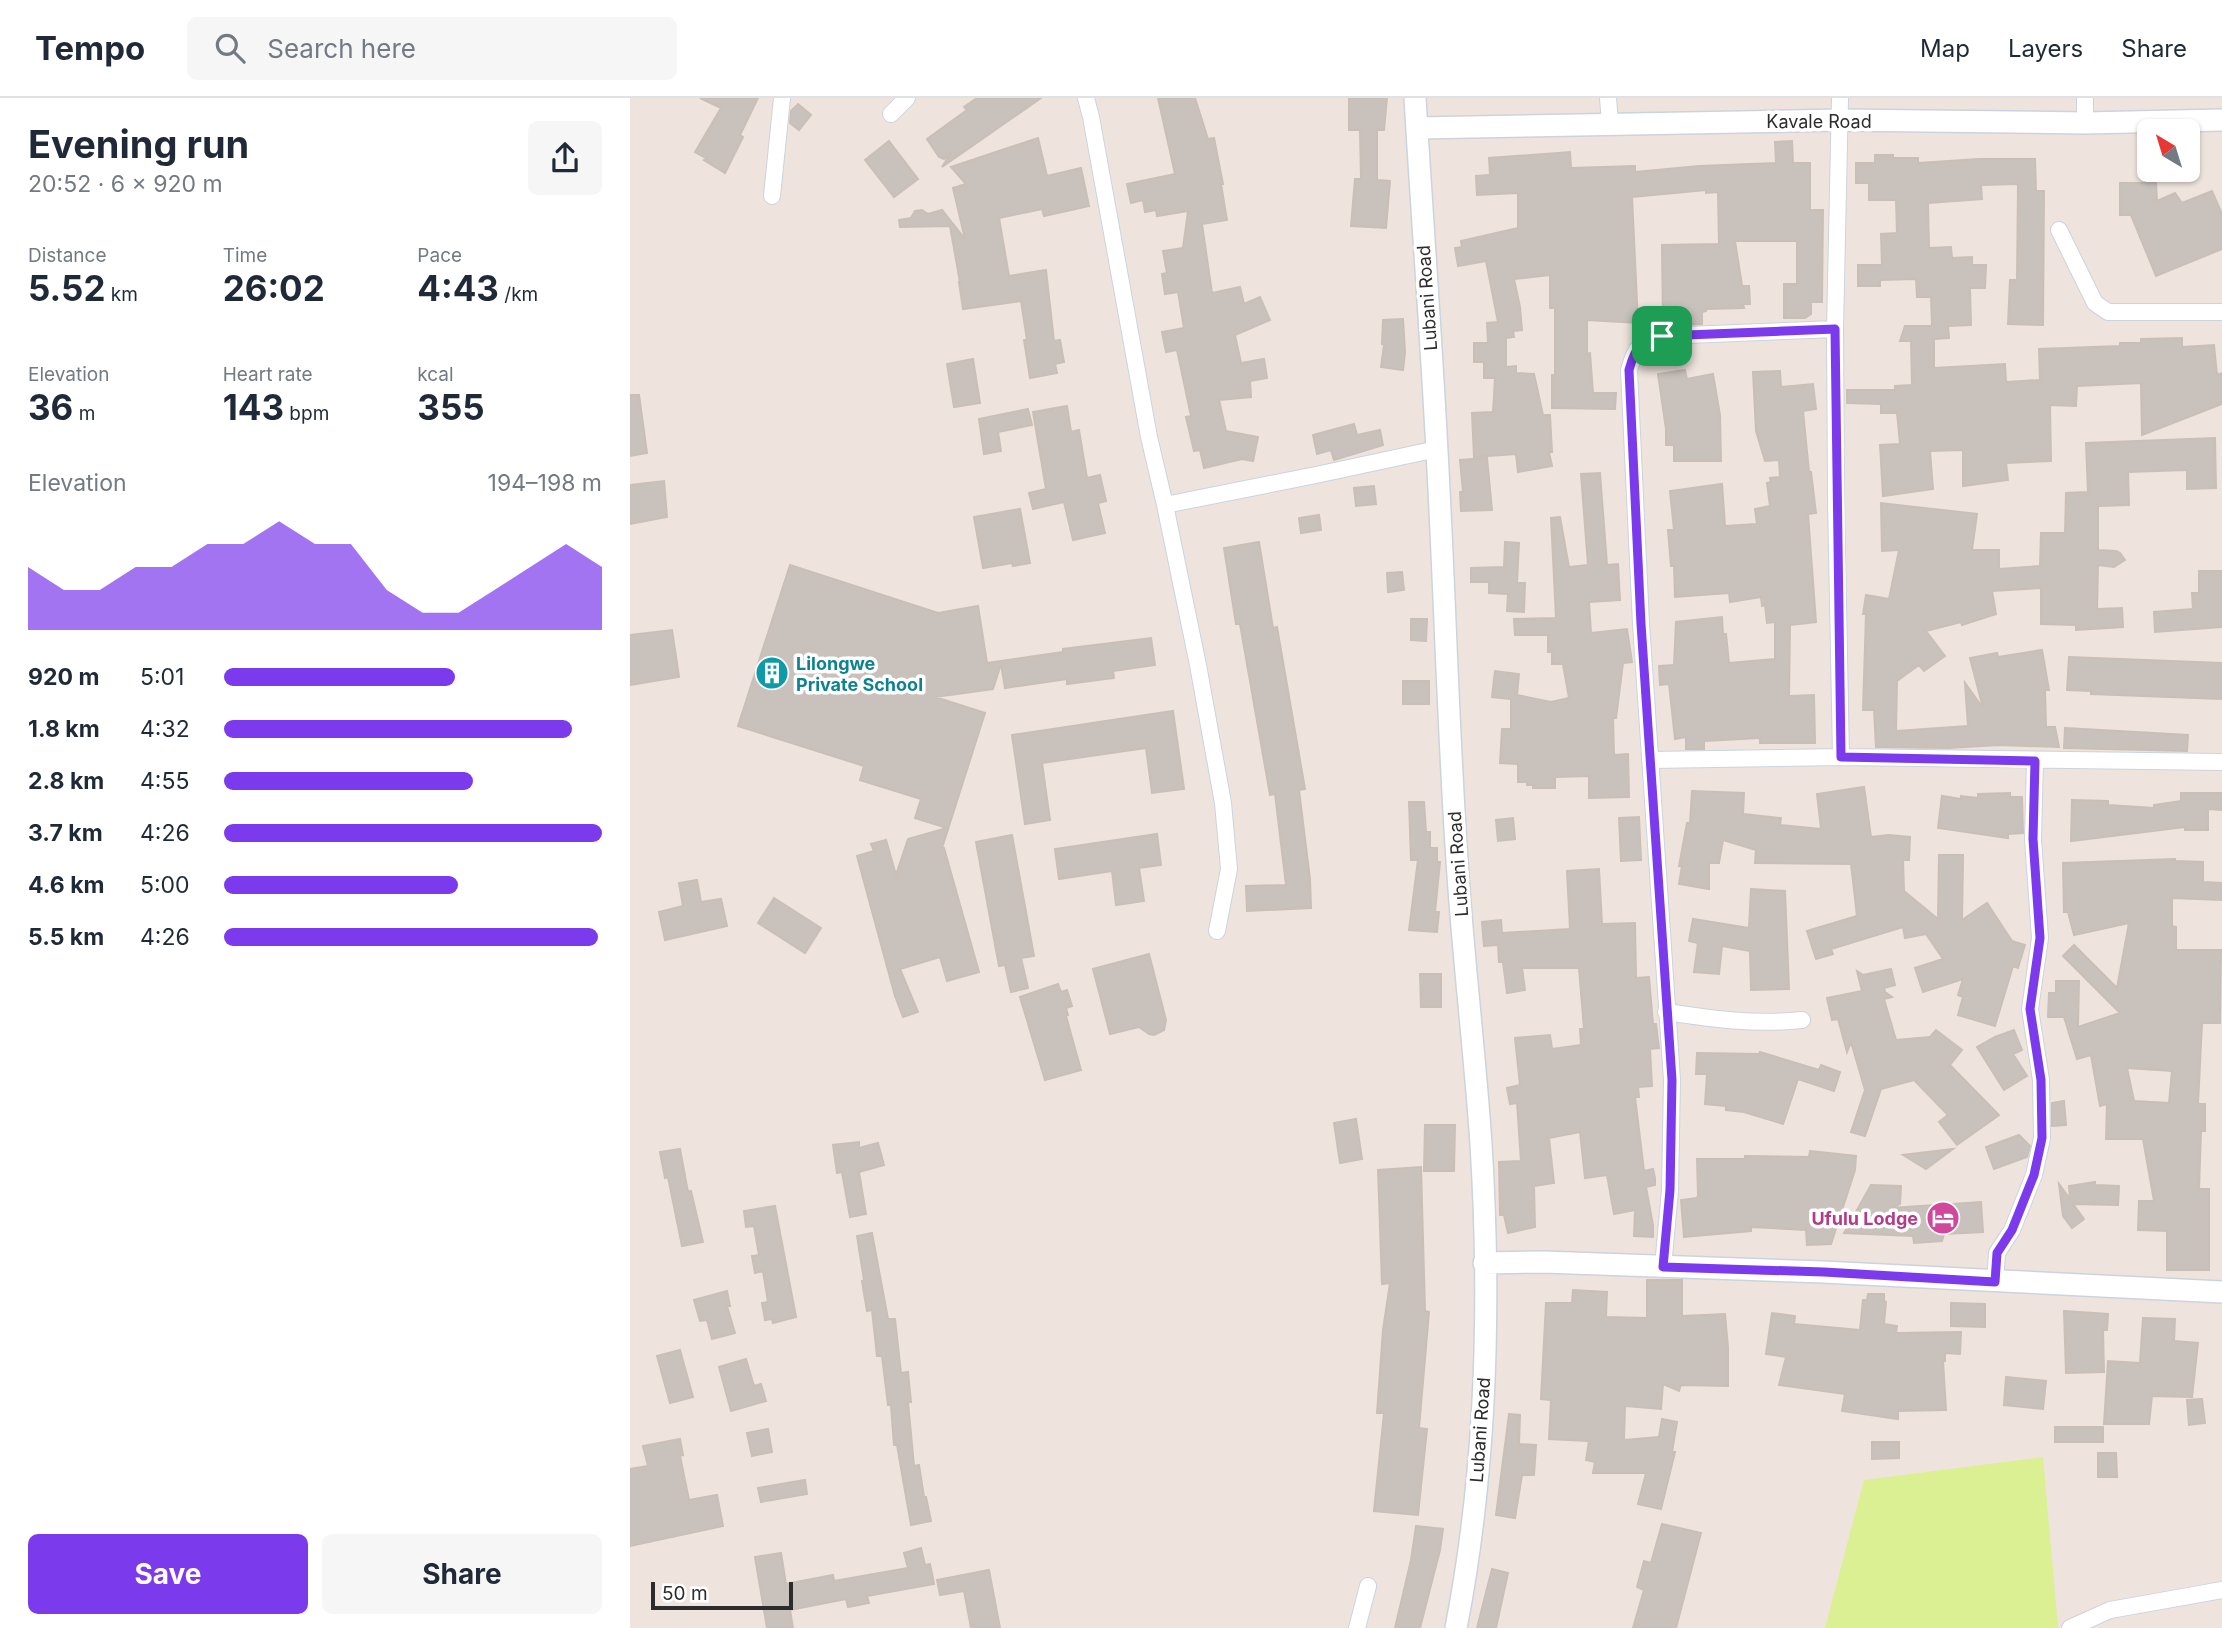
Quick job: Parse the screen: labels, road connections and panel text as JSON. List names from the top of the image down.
{
  "streets": {
    "street": ["Kavale Road", "Lubani Road"]
  },
  "crossings": [
    ["Kavale Road", "Lubani Road"]
  ],
  "places": {
    "building": ["Lilongwe Private School"],
    "hotel": ["Ufulu Lodge"]
  },
  "scale_bar": "50 m",
  "north": "top left",
  "page": {
    "header": "Tempo",
    "search": "Search here",
    "nav": ["Map", "Layers", "Share"],
    "heading": ["Evening run", "20:52 · 6 × 920 m"],
    "stats": [
      ["Distance", "5.52 km"],
      ["Time", "26:02"],
      ["Pace", "4:43 /km"],
      ["Elevation", "36 m"],
      ["Heart rate", "143 bpm"],
      ["kcal", "355"]
    ],
    "chart": ["Elevation", "194–198 m"],
    "list": [
      {
        "name": "920 m",
        "note": "5:01"
      },
      {
        "name": "1.8 km",
        "note": "4:32"
      },
      {
        "name": "2.8 km",
        "note": "4:55"
      },
      {
        "name": "3.7 km",
        "note": "4:26"
      },
      {
        "name": "4.6 km",
        "note": "5:00"
      },
      {
        "name": "5.5 km",
        "note": "4:26"
      }
    ],
    "buttons": ["Save", "Share"],
    "scale": "50 m"
  }
}
